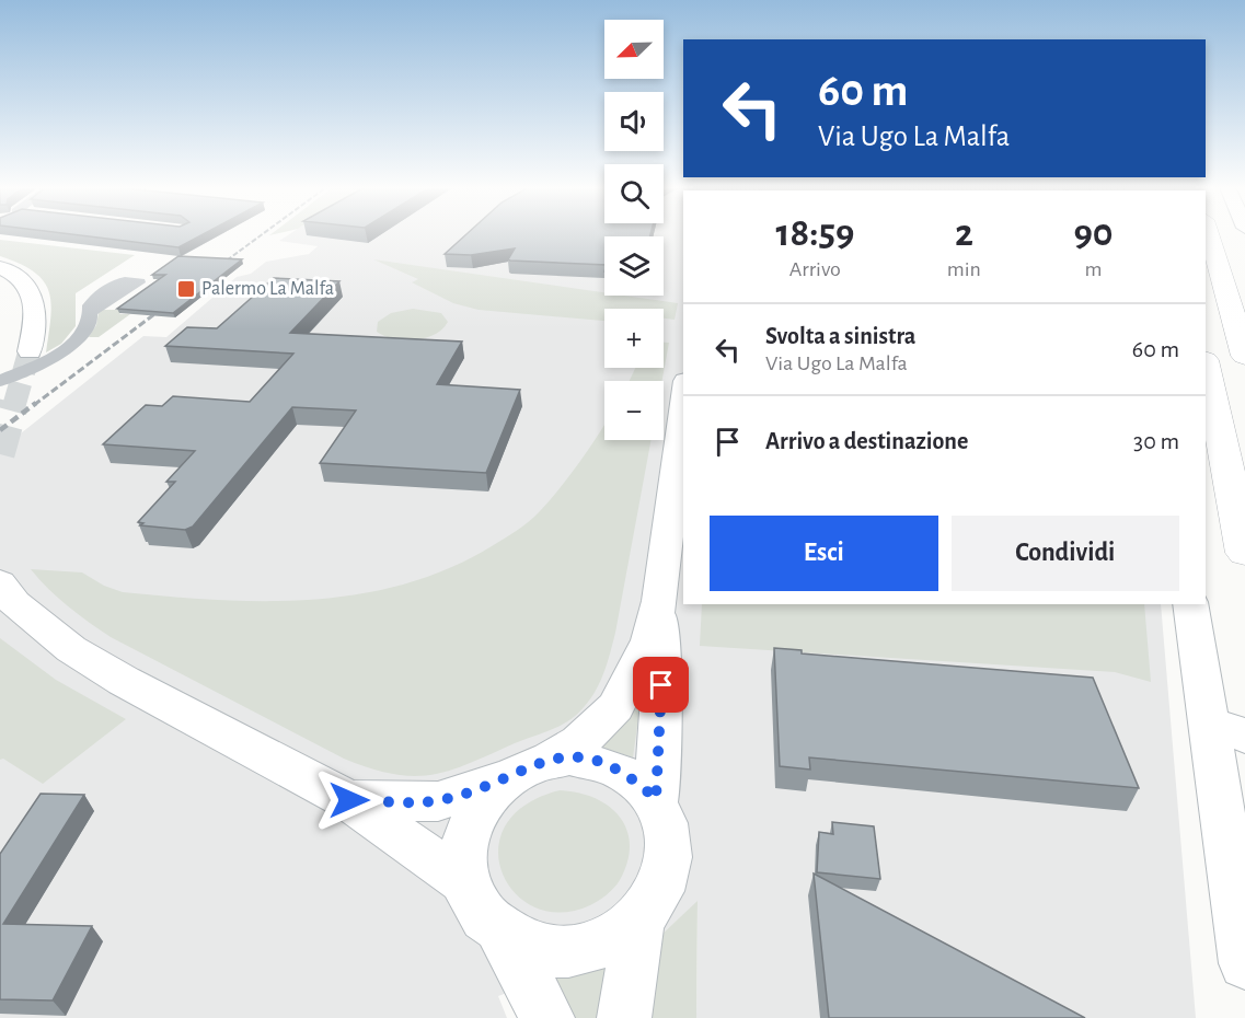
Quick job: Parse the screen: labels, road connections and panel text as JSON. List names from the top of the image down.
{
  "places": {
    "transit": ["Palermo La Malfa"]
  },
  "north": "bottom left",
  "page": {
    "map_buttons": ["+", "−"],
    "turn": ["60 m", "Via Ugo La Malfa"],
    "eta": [
      "18:59",
      "Arrivo",
      "2",
      "min",
      "90",
      "m"
    ],
    "list": [
      {
        "name": "Svolta a sinistra",
        "note": "Via Ugo La Malfa",
        "value": "60 m"
      },
      {
        "name": "Arrivo a destinazione",
        "value": "30 m"
      }
    ],
    "buttons": ["Esci", "Condividi"]
  }
}
